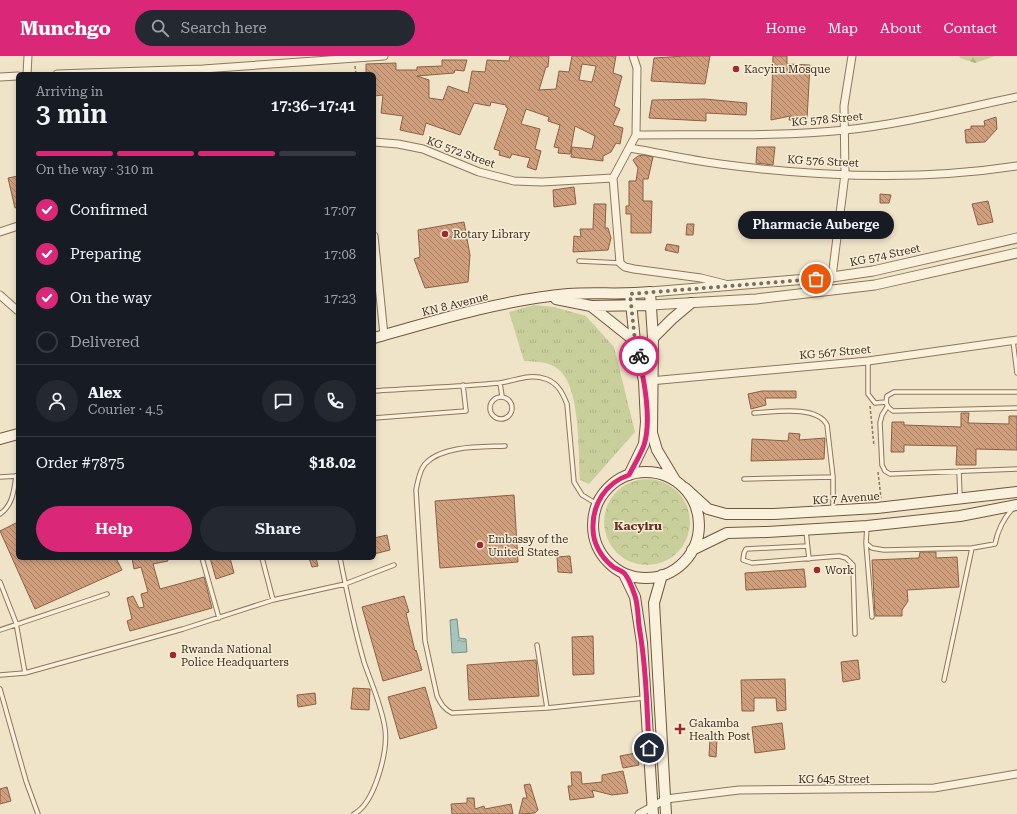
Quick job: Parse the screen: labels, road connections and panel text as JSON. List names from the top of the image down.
{
  "streets": {
    "main road": ["KN 8 Avenue", "KG 7 Avenue"],
    "street": [
      "KG 578 Street",
      "KG 572 Street",
      "KG 576 Street",
      "KG 574 Street",
      "KG 567 Street",
      "KG 645 Street"
    ]
  },
  "crossings": [
    ["KG 574 Street", "KN 8 Avenue"]
  ],
  "districts": ["Kacyiru"],
  "places": {
    "other": [
      "Kacyiru Mosque",
      "Rotary Library",
      "Pharmacie Auberge",
      "Embassy of the United States",
      "Work",
      "Rwanda National Police Headquarters"
    ],
    "health": ["Gakamba Health Post"]
  },
  "page": {
    "header": "Munchgo",
    "search": "Search here",
    "nav": [
      "Home",
      "Map",
      "About",
      "Contact"
    ],
    "heading": ["3 min", "Arriving in", "17:36–17:41"],
    "panel": [
      "Alex",
      "Courier · 4.5",
      "Order #7875",
      "$18.02"
    ],
    "bar": "On the way · 310 m",
    "list": [
      ["Confirmed", "17:07"],
      ["Preparing", "17:08"],
      ["On the way", "17:23"],
      "Delivered"
    ],
    "bubble": "Pharmacie Auberge",
    "buttons": ["Help", "Share"]
  }
}
